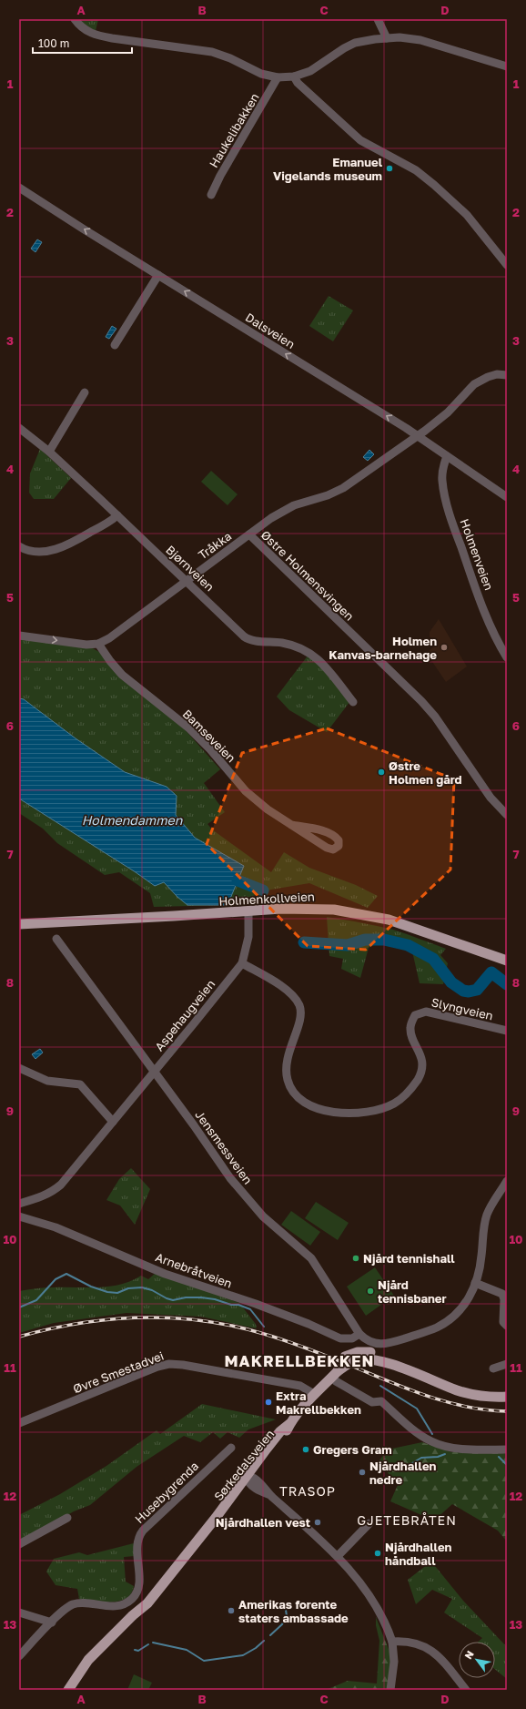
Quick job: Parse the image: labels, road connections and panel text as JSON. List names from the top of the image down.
{
  "streets": {
    "main road": ["Holmenkollveien", "Sørkedalsveien"],
    "street": [
      "Haukelibakken",
      "Dalsveien",
      "Tråkka",
      "Holmenveien",
      "Bjørnveien",
      "Østre Holmensvingen",
      "Bamseveien",
      "Slyngveien",
      "Aspehaugveien",
      "Jensmessveien",
      "Arnebråtveien",
      "Øvre Smestadvei",
      "Husebygrenda"
    ]
  },
  "crossings": [
    ["Dalsveien", "Tråkka"],
    ["Dalsveien", "Holmenveien"],
    ["Tråkka", "Bjørnveien"],
    ["Tråkka", "Østre Holmensvingen"],
    ["Tråkka", "Bamseveien"],
    ["Holmenkollveien", "Aspehaugveien"],
    ["Slyngveien", "Aspehaugveien"],
    ["Aspehaugveien", "Jensmessveien"],
    ["Jensmessveien", "Arnebråtveien"],
    ["Øvre Smestadvei", "Sørkedalsveien"]
  ],
  "one_way": ["Dalsveien"],
  "districts": ["MAKRELLBEKKEN", "TRASOP", "GJETEBRÅTEN"],
  "water": ["Holmendammen"],
  "places": [
    "Emanuel Vigelands museum",
    "Holmen Kanvas-barnehage",
    "Østre Holmen gård",
    "Njård tennishall",
    "Njård tennisbaner",
    "Extra Makrellbekken",
    "Gregers Gram",
    "Njårdhallen nedre",
    "Njårdhallen vest",
    "Njårdhallen håndball",
    "Amerikas forente staters ambassade"
  ],
  "scale_bar": "100 m",
  "north": "top left",
  "grid": {
    "columns": [
      "A",
      "B",
      "C",
      "D"
    ],
    "rows": [
      "1",
      "2",
      "3",
      "4",
      "5",
      "6",
      "7",
      "8",
      "9",
      "10",
      "11",
      "12",
      "13"
    ]
  }
}
